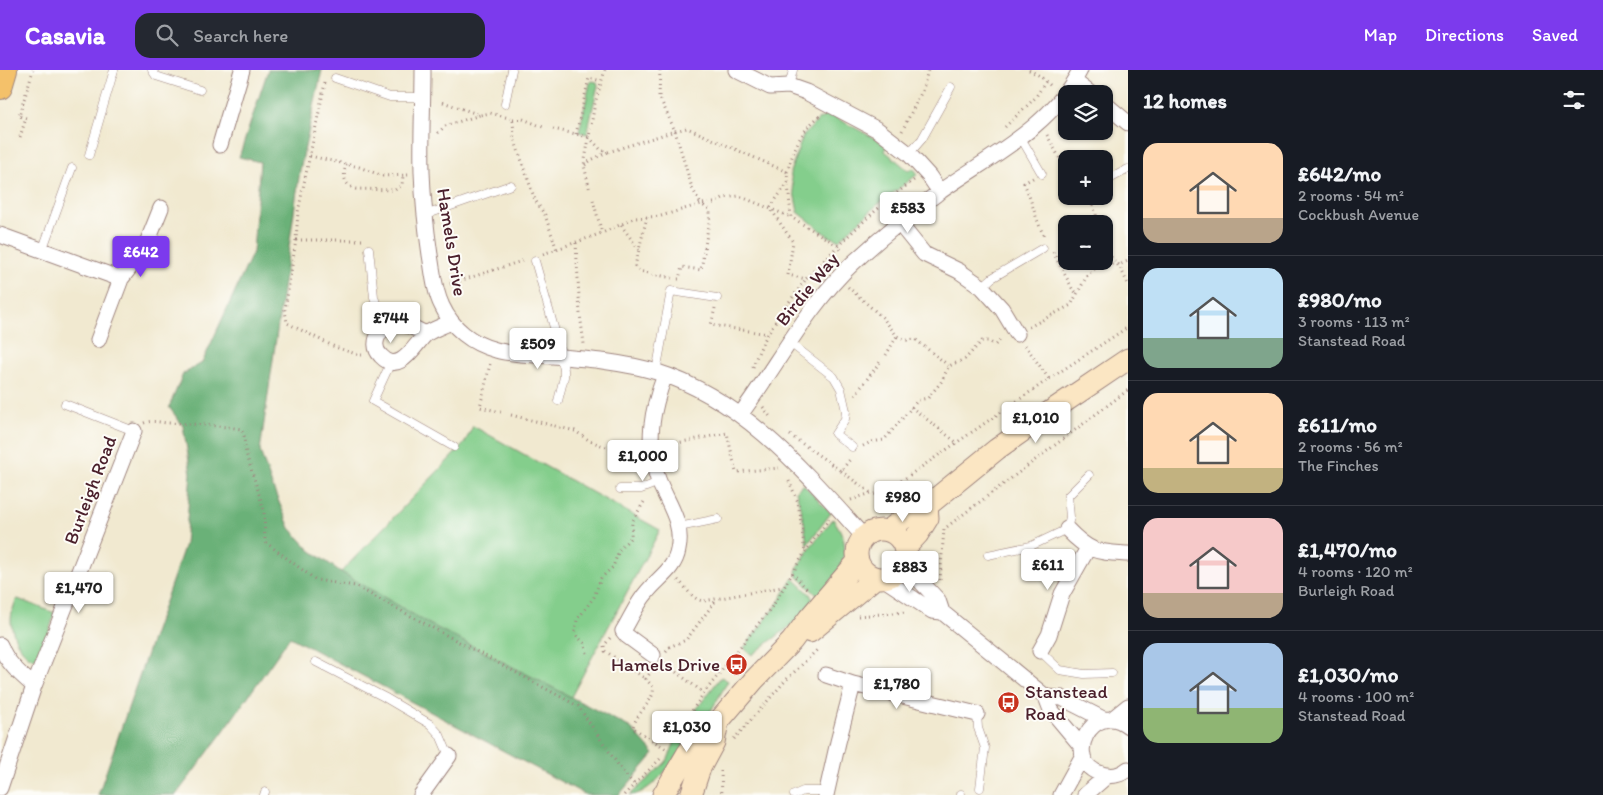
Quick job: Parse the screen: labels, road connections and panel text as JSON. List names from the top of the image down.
{
  "streets": {
    "street": ["Hamels Drive", "Birdie Way", "Burleigh Road"]
  },
  "crossings": [
    ["Hamels Drive", "Birdie Way"]
  ],
  "places": {
    "bus stop": ["Hamels Drive", "Stanstead Road"]
  },
  "page": {
    "header": "Casavia",
    "search": "Search here",
    "nav": ["Map", "Directions", "Saved"],
    "heading": "12 homes",
    "map_buttons": ["+", "−"],
    "list": [
      {
        "name": "£642/mo",
        "note": "2 rooms · 54 m² · Cockbush Avenue"
      },
      {
        "name": "£980/mo",
        "note": "3 rooms · 113 m² · Stanstead Road"
      },
      {
        "name": "£611/mo",
        "note": "2 rooms · 56 m² · The Finches"
      },
      {
        "name": "£1,470/mo",
        "note": "4 rooms · 120 m² · Burleigh Road"
      },
      {
        "name": "£1,030/mo",
        "note": "4 rooms · 100 m² · Stanstead Road"
      }
    ],
    "price": [
      "£583",
      "£642",
      "£744",
      "£509",
      "£1,010",
      "£1,000",
      "£980",
      "£611",
      "£883",
      "£1,470",
      "£1,780",
      "£1,030"
    ]
  }
}
